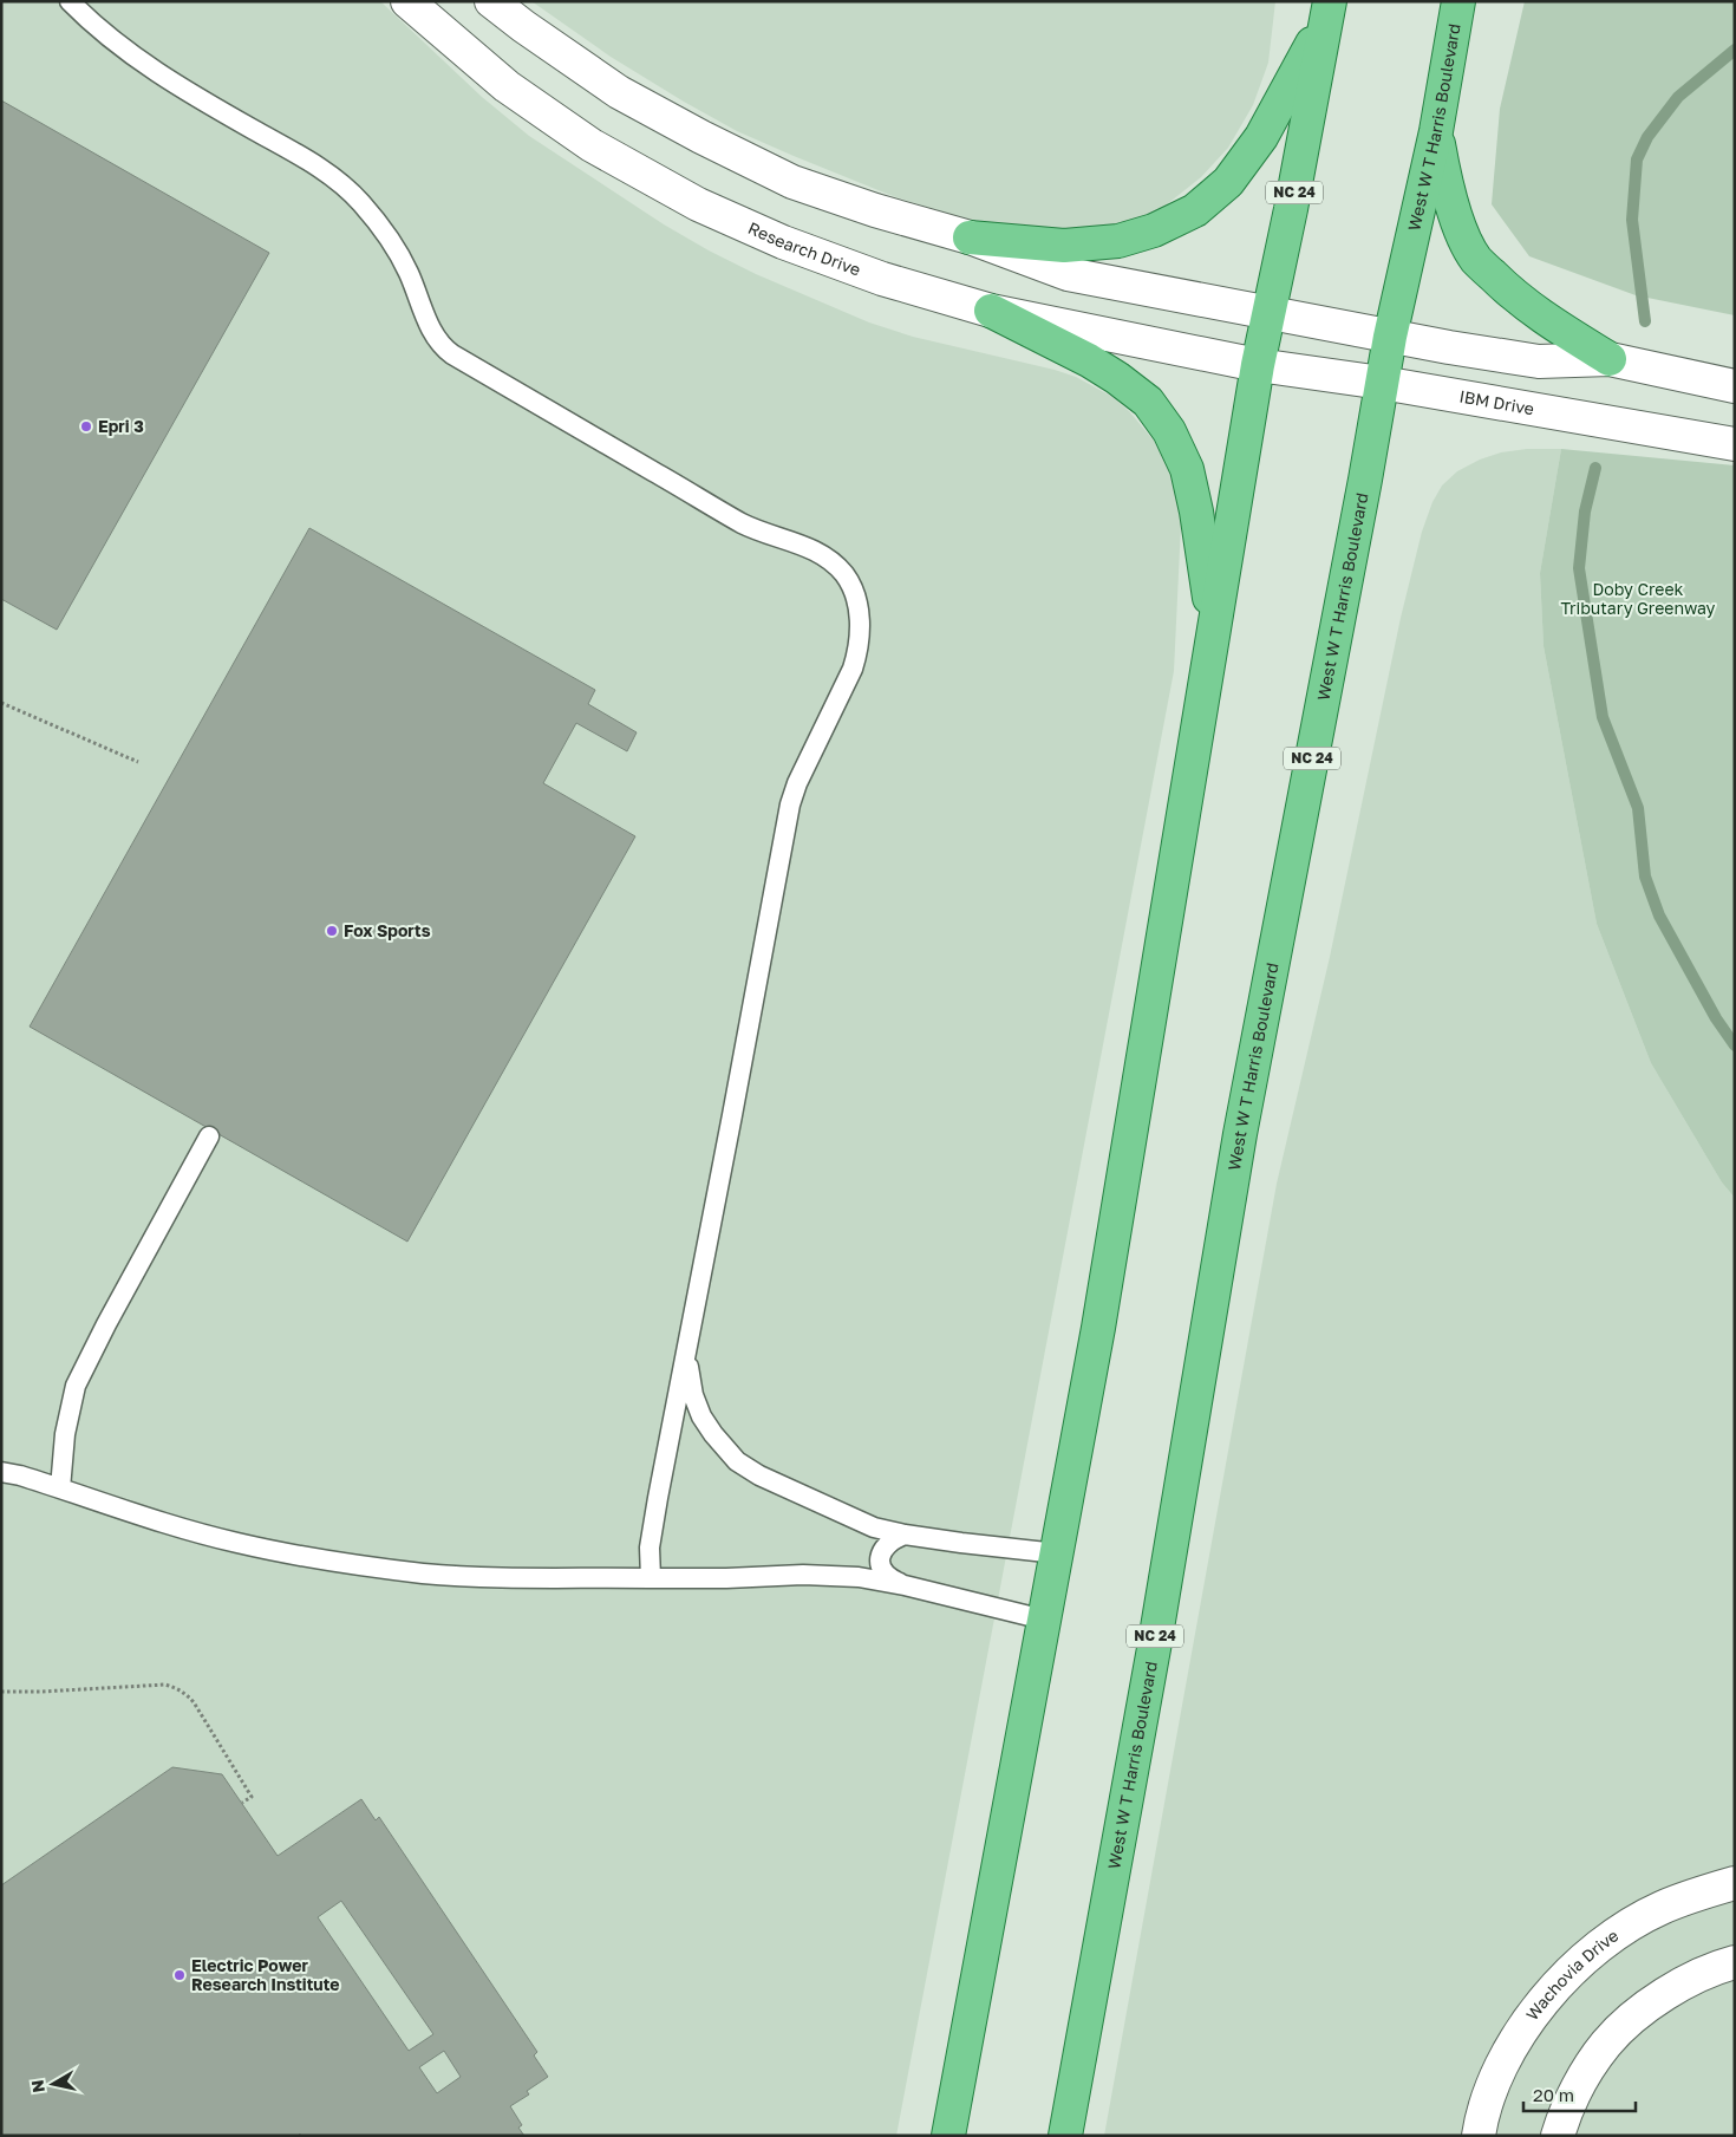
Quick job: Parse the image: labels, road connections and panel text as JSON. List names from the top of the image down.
{
  "streets": {
    "main road": ["West W T Harris Boulevard", "NC 24"],
    "street": ["Research Drive", "IBM Drive", "Wachovia Drive"]
  },
  "crossings": [
    ["West W T Harris Boulevard", "IBM Drive"],
    ["NC 24", "Research Drive"],
    ["NC 24", "IBM Drive"],
    ["Research Drive", "IBM Drive"]
  ],
  "parks": ["Doby Creek Tributary Greenway"],
  "places": ["Epri 3", "Fox Sports", "Electric Power Research Institute"],
  "scale_bar": "20 m",
  "north": "left"
}
